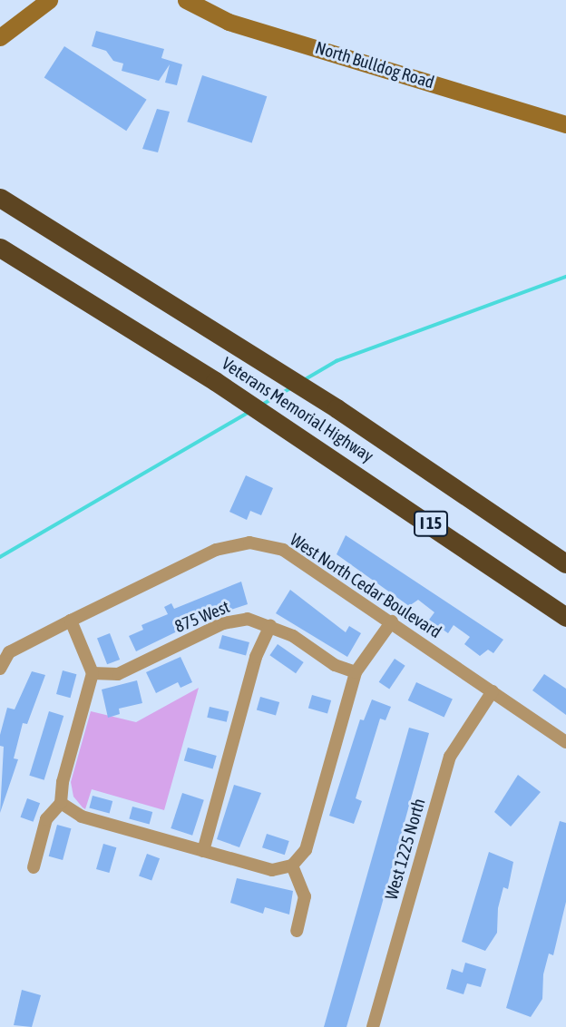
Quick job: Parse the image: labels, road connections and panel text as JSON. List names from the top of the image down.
{
  "streets": {
    "highway": ["Veterans Memorial Highway", "I 15"],
    "street": [
      "North Bulldog Road",
      "West North Cedar Boulevard",
      "875 West",
      "West 1225 North"
    ]
  },
  "crossings": [
    ["West North Cedar Boulevard", "West 1225 North"]
  ]
}
